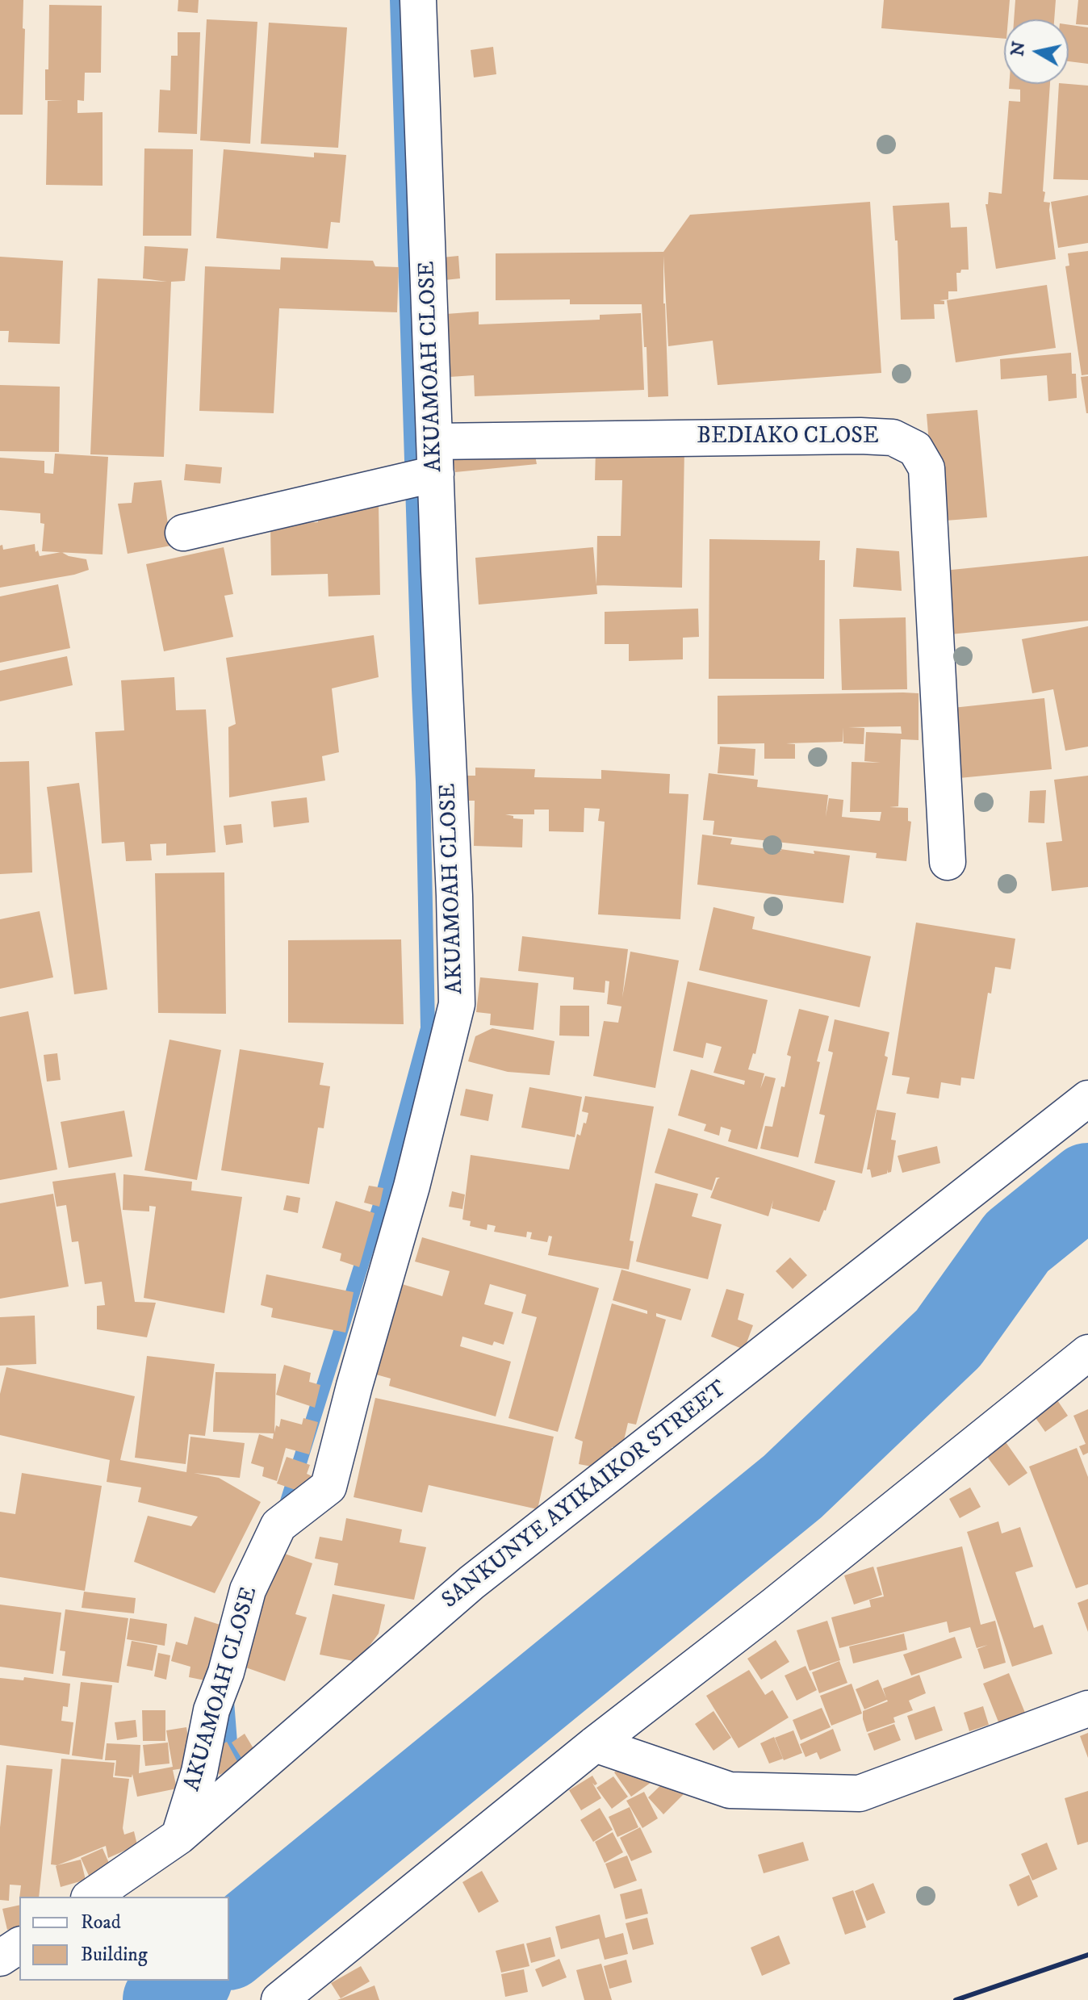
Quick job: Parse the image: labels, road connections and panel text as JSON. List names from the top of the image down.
{
  "streets": {
    "street": ["AKUAMOAH CLOSE", "BEDIAKO CLOSE", "SANKUNYE AYIKAIKOR STREET"]
  },
  "crossings": [
    ["AKUAMOAH CLOSE", "BEDIAKO CLOSE"],
    ["AKUAMOAH CLOSE", "SANKUNYE AYIKAIKOR STREET"]
  ],
  "legend": ["Road", "Building"],
  "north": "left"
}
